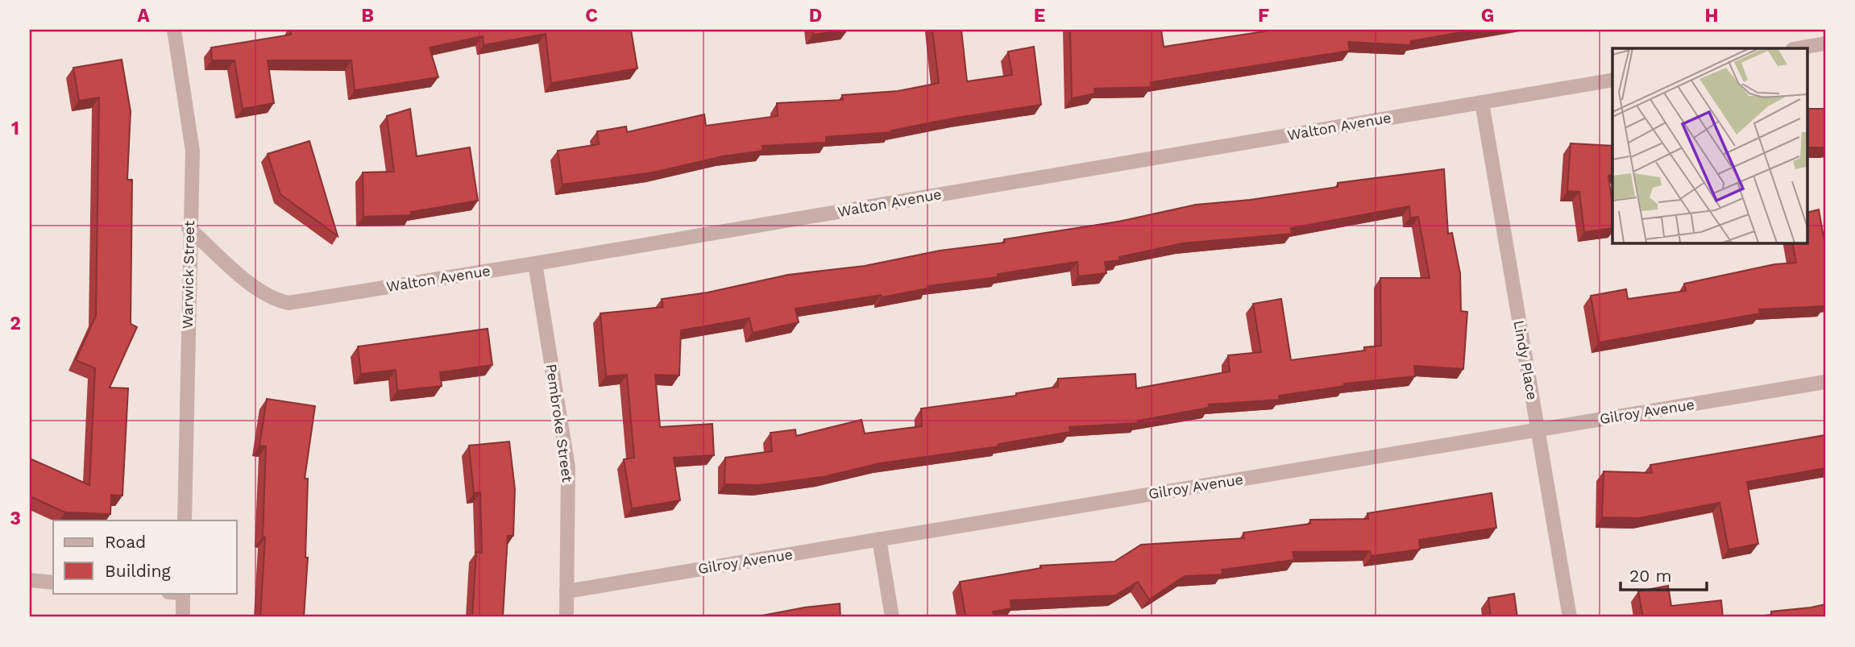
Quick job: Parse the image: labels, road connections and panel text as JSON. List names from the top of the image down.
{
  "streets": {
    "street": [
      "Walton Avenue",
      "Warwick Street",
      "Lindy Place",
      "Gilroy Avenue",
      "Pembroke Street"
    ]
  },
  "crossings": [
    ["Walton Avenue", "Warwick Street"],
    ["Walton Avenue", "Lindy Place"],
    ["Walton Avenue", "Pembroke Street"],
    ["Lindy Place", "Gilroy Avenue"],
    ["Gilroy Avenue", "Pembroke Street"]
  ],
  "legend": ["Road", "Building"],
  "scale_bar": "20 m",
  "grid": {
    "columns": [
      "A",
      "B",
      "C",
      "D",
      "E",
      "F",
      "G",
      "H"
    ],
    "rows": ["1", "2", "3"]
  }
}
